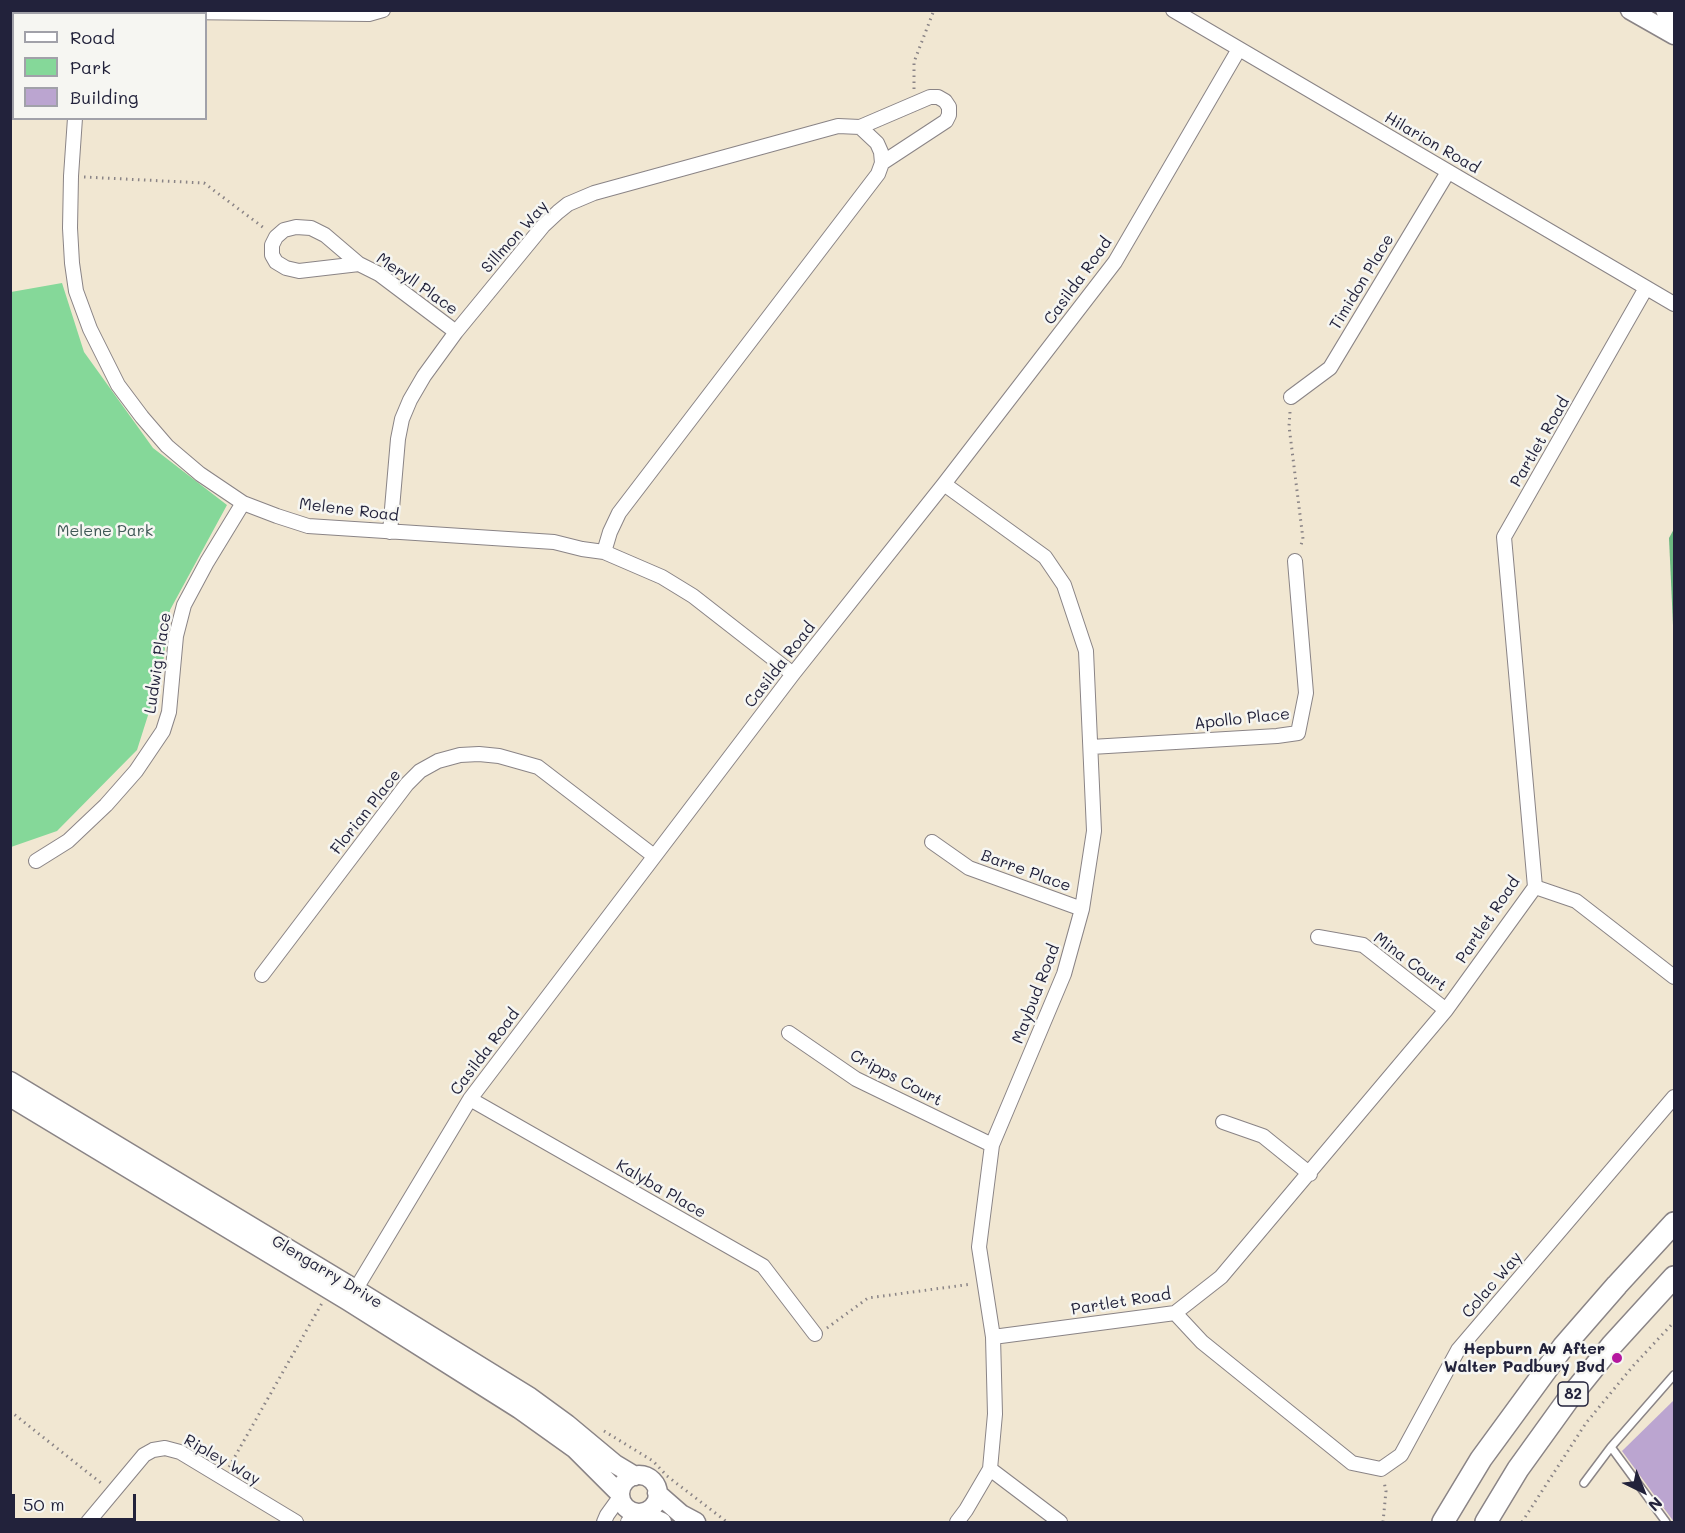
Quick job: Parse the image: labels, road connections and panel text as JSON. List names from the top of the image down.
{
  "streets": {
    "main road": ["Glengarry Drive", "82"],
    "street": [
      "Hilarion Road",
      "Sillmon Way",
      "Casilda Road",
      "Timidon Place",
      "Meryll Place",
      "Partlet Road",
      "Melene Road",
      "Ludwig Place",
      "Apollo Place",
      "Florian Place",
      "Barre Place",
      "Mina Court",
      "Maybud Road",
      "Cripps Court",
      "Kalyba Place",
      "Colac Way",
      "Ripley Way"
    ]
  },
  "crossings": [
    ["Hilarion Road", "Casilda Road"],
    ["Hilarion Road", "Timidon Place"],
    ["Hilarion Road", "Partlet Road"],
    ["Sillmon Way", "Meryll Place"],
    ["Sillmon Way", "Melene Road"],
    ["Casilda Road", "Melene Road"],
    ["Casilda Road", "Florian Place"],
    ["Casilda Road", "Maybud Road"],
    ["Casilda Road", "Kalyba Place"],
    ["Casilda Road", "Glengarry Drive"],
    ["Partlet Road", "Mina Court"],
    ["Partlet Road", "Maybud Road"],
    ["Melene Road", "Ludwig Place"],
    ["Apollo Place", "Maybud Road"],
    ["Barre Place", "Maybud Road"],
    ["Maybud Road", "Cripps Court"]
  ],
  "parks": ["Melene Park"],
  "places": ["Hepburn Av After Walter Padbury Bvd"],
  "legend": ["Road", "Park", "Building"],
  "scale_bar": "50 m",
  "north": "bottom right"
}
